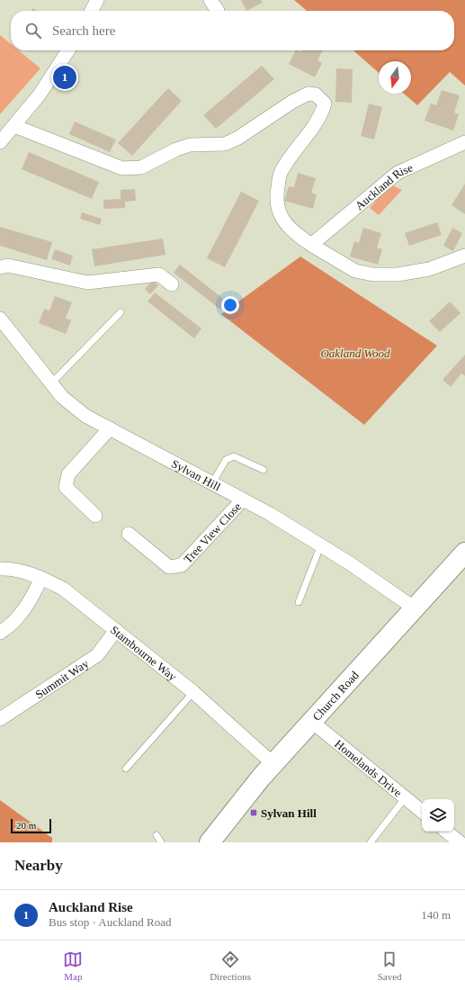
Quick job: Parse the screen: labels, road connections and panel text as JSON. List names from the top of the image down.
{
  "streets": {
    "main road": ["Church Road"],
    "street": [
      "Auckland Rise",
      "Sylvan Hill",
      "Tree View Close",
      "Stambourne Way",
      "Summit Way",
      "Homelands Drive"
    ]
  },
  "crossings": [
    ["Sylvan Hill", "Tree View Close"],
    ["Sylvan Hill", "Church Road"],
    ["Stambourne Way", "Summit Way"],
    ["Stambourne Way", "Church Road"],
    ["Church Road", "Homelands Drive"]
  ],
  "parks": ["Oakland Wood"],
  "places": {
    "transit": ["Sylvan Hill"]
  },
  "scale_bar": "20 m",
  "north": "bottom",
  "page": {
    "search": "Search here",
    "pins": "1",
    "scale": "20 m",
    "heading": "Nearby",
    "list": [
      {
        "mark": "1",
        "name": "Auckland Rise",
        "note": "Bus stop · Auckland Road",
        "value": "140 m"
      }
    ],
    "nav": ["Map", "Directions", "Saved"]
  }
}
